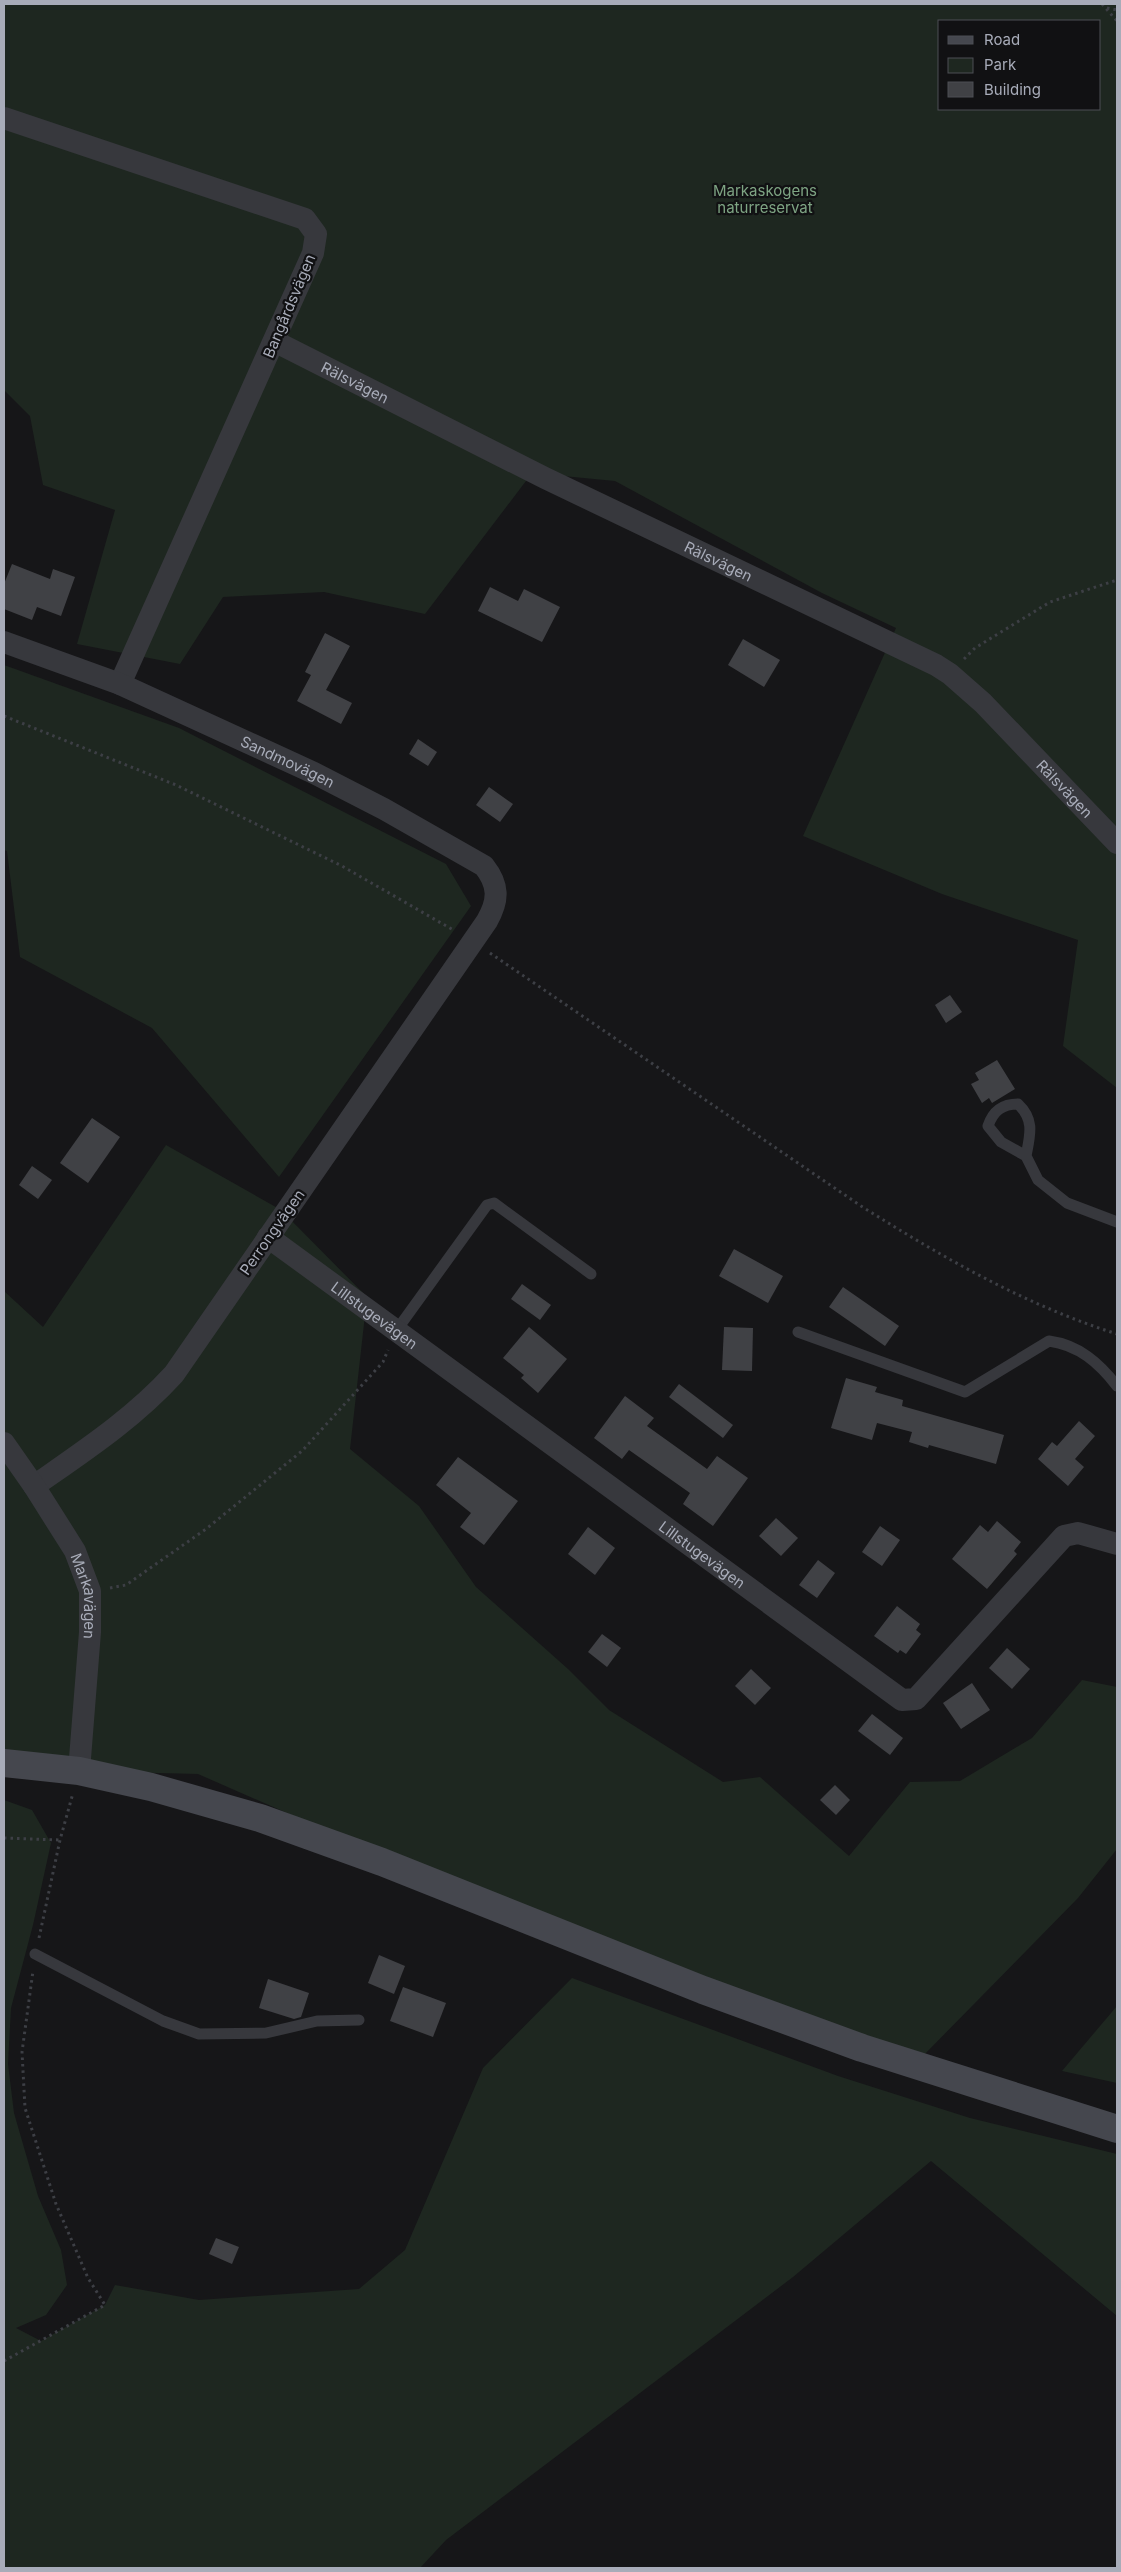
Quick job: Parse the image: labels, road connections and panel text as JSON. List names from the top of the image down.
{
  "streets": {
    "street": [
      "Bangårdsvägen",
      "Rälsvägen",
      "Sandmovägen",
      "Perrongvägen",
      "Lillstugevägen",
      "Markavägen"
    ]
  },
  "crossings": [
    ["Bangårdsvägen", "Rälsvägen"],
    ["Bangårdsvägen", "Sandmovägen"],
    ["Sandmovägen", "Perrongvägen"],
    ["Perrongvägen", "Lillstugevägen"],
    ["Perrongvägen", "Markavägen"]
  ],
  "parks": ["Markaskogens naturreservat"],
  "legend": ["Road", "Park", "Building"]
}
